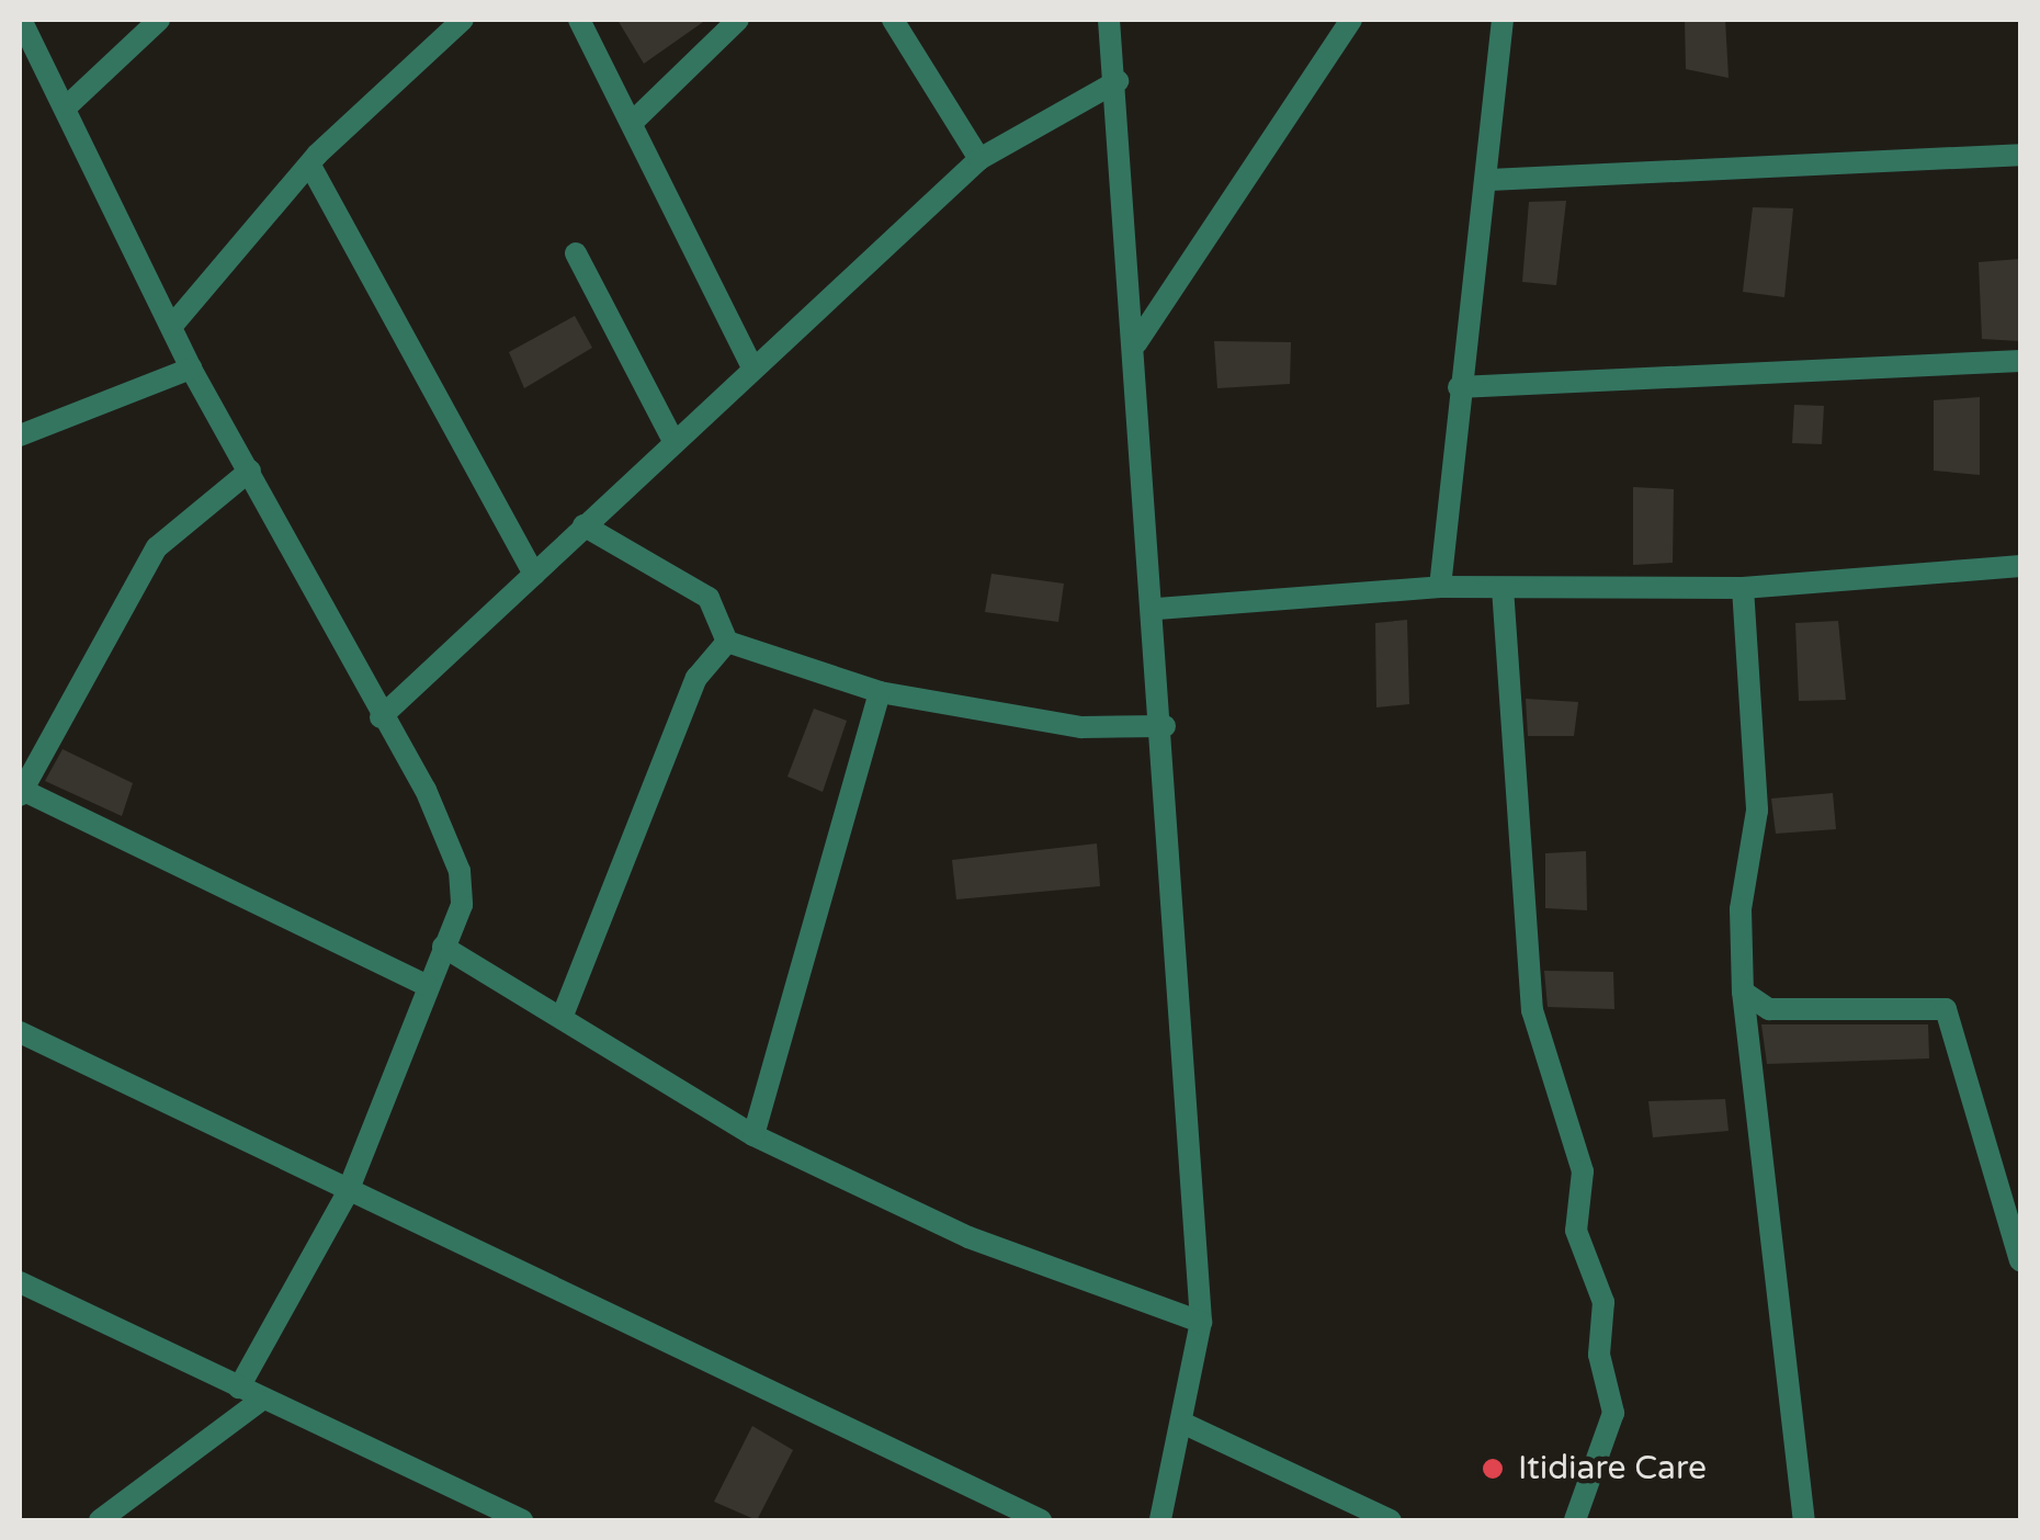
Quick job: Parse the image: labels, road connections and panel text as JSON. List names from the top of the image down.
{
  "places": ["Itidiare Care"]
}
